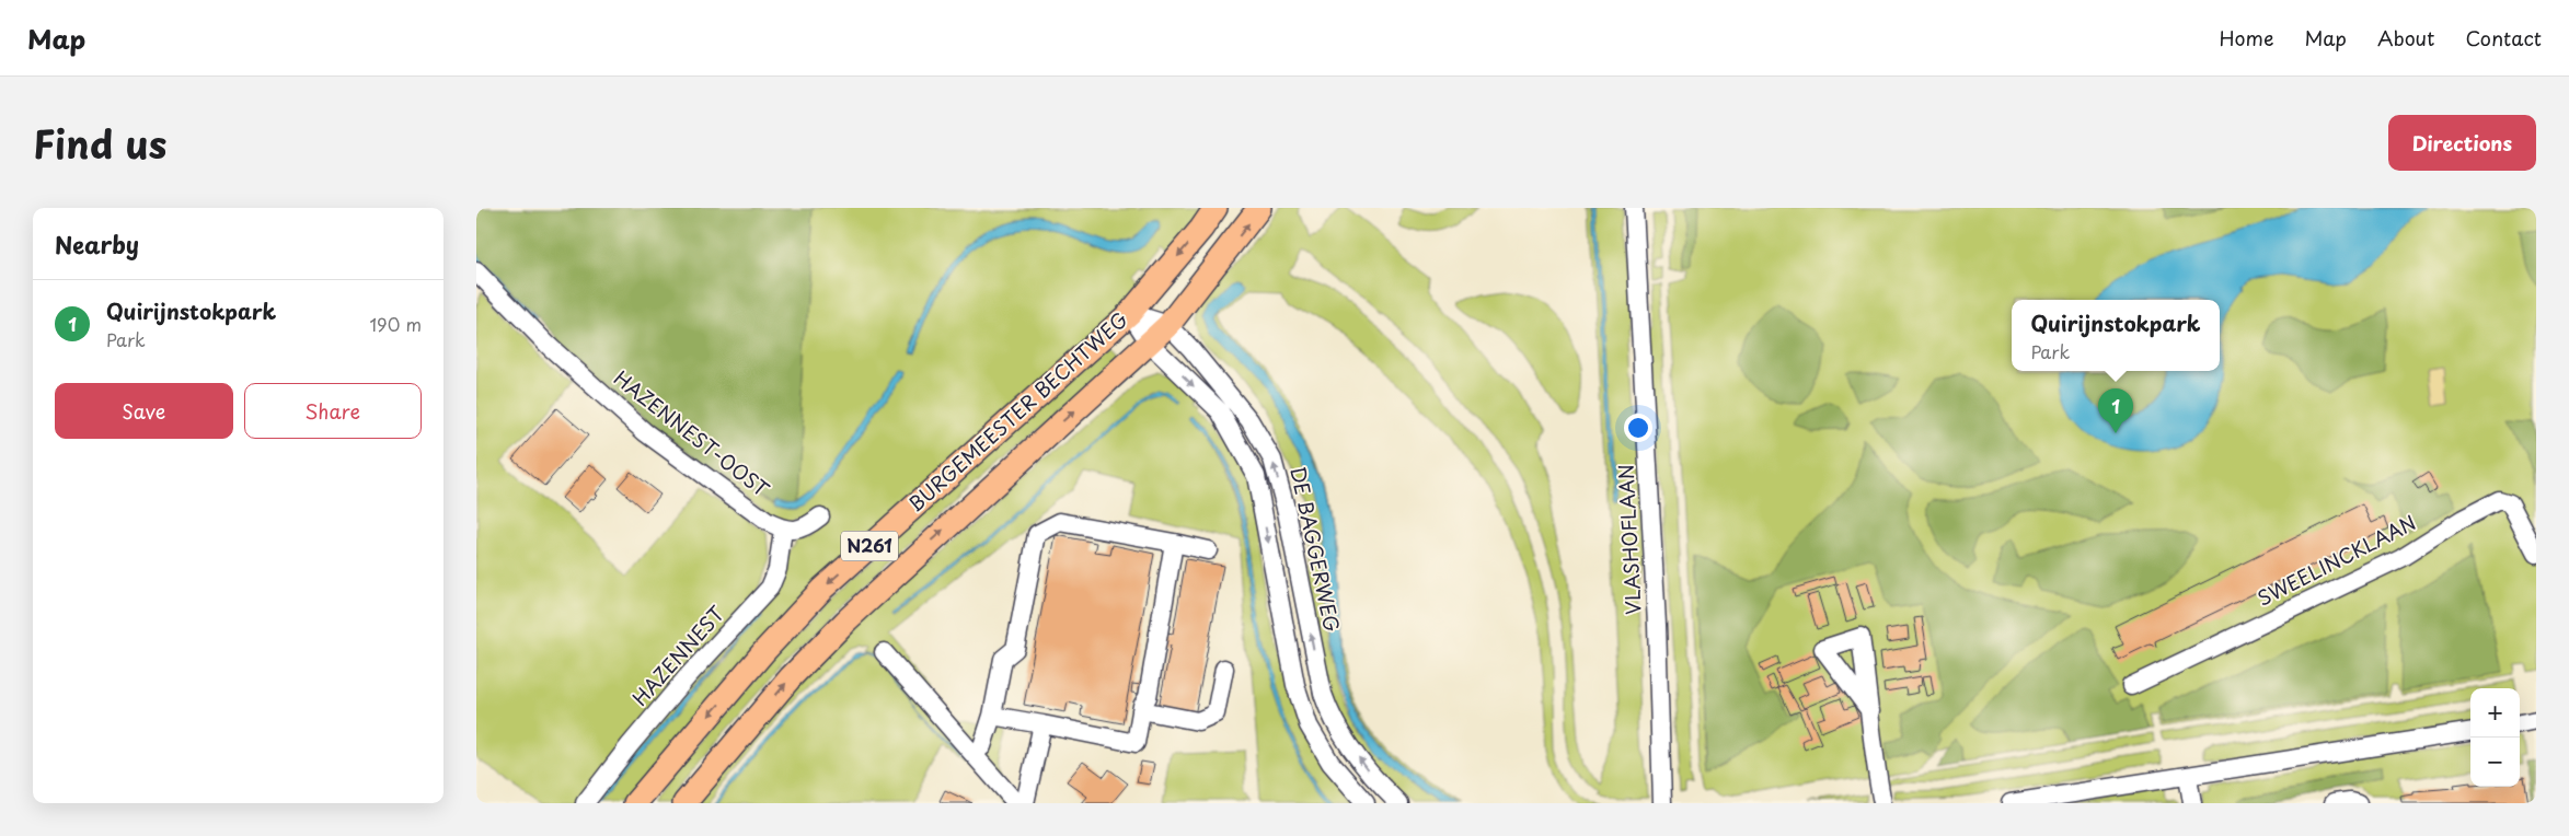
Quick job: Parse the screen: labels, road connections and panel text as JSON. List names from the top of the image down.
{
  "streets": {
    "main road": ["BURGEMEESTER BECHTWEG", "N261"],
    "street": [
      "HAZENNEST-OOST",
      "VLASHOFLAAN",
      "DE BAGGERWEG",
      "SWEELINCKLAAN",
      "HAZENNEST"
    ]
  },
  "crossings": [
    ["BURGEMEESTER BECHTWEG", "DE BAGGERWEG"],
    ["HAZENNEST-OOST", "HAZENNEST"]
  ],
  "page": {
    "header": "Map",
    "nav": [
      "Home",
      "Map",
      "About",
      "Contact"
    ],
    "title": "Find us",
    "buttons": [
      "Directions",
      ["Save", "Share"]
    ],
    "heading": "Nearby",
    "list": [
      {
        "mark": "1",
        "name": "Quirijnstokpark",
        "note": "Park",
        "value": "190 m"
      }
    ],
    "popup": ["Quirijnstokpark", "Park"],
    "pins": "1",
    "map_buttons": ["+", "−"]
  }
}
